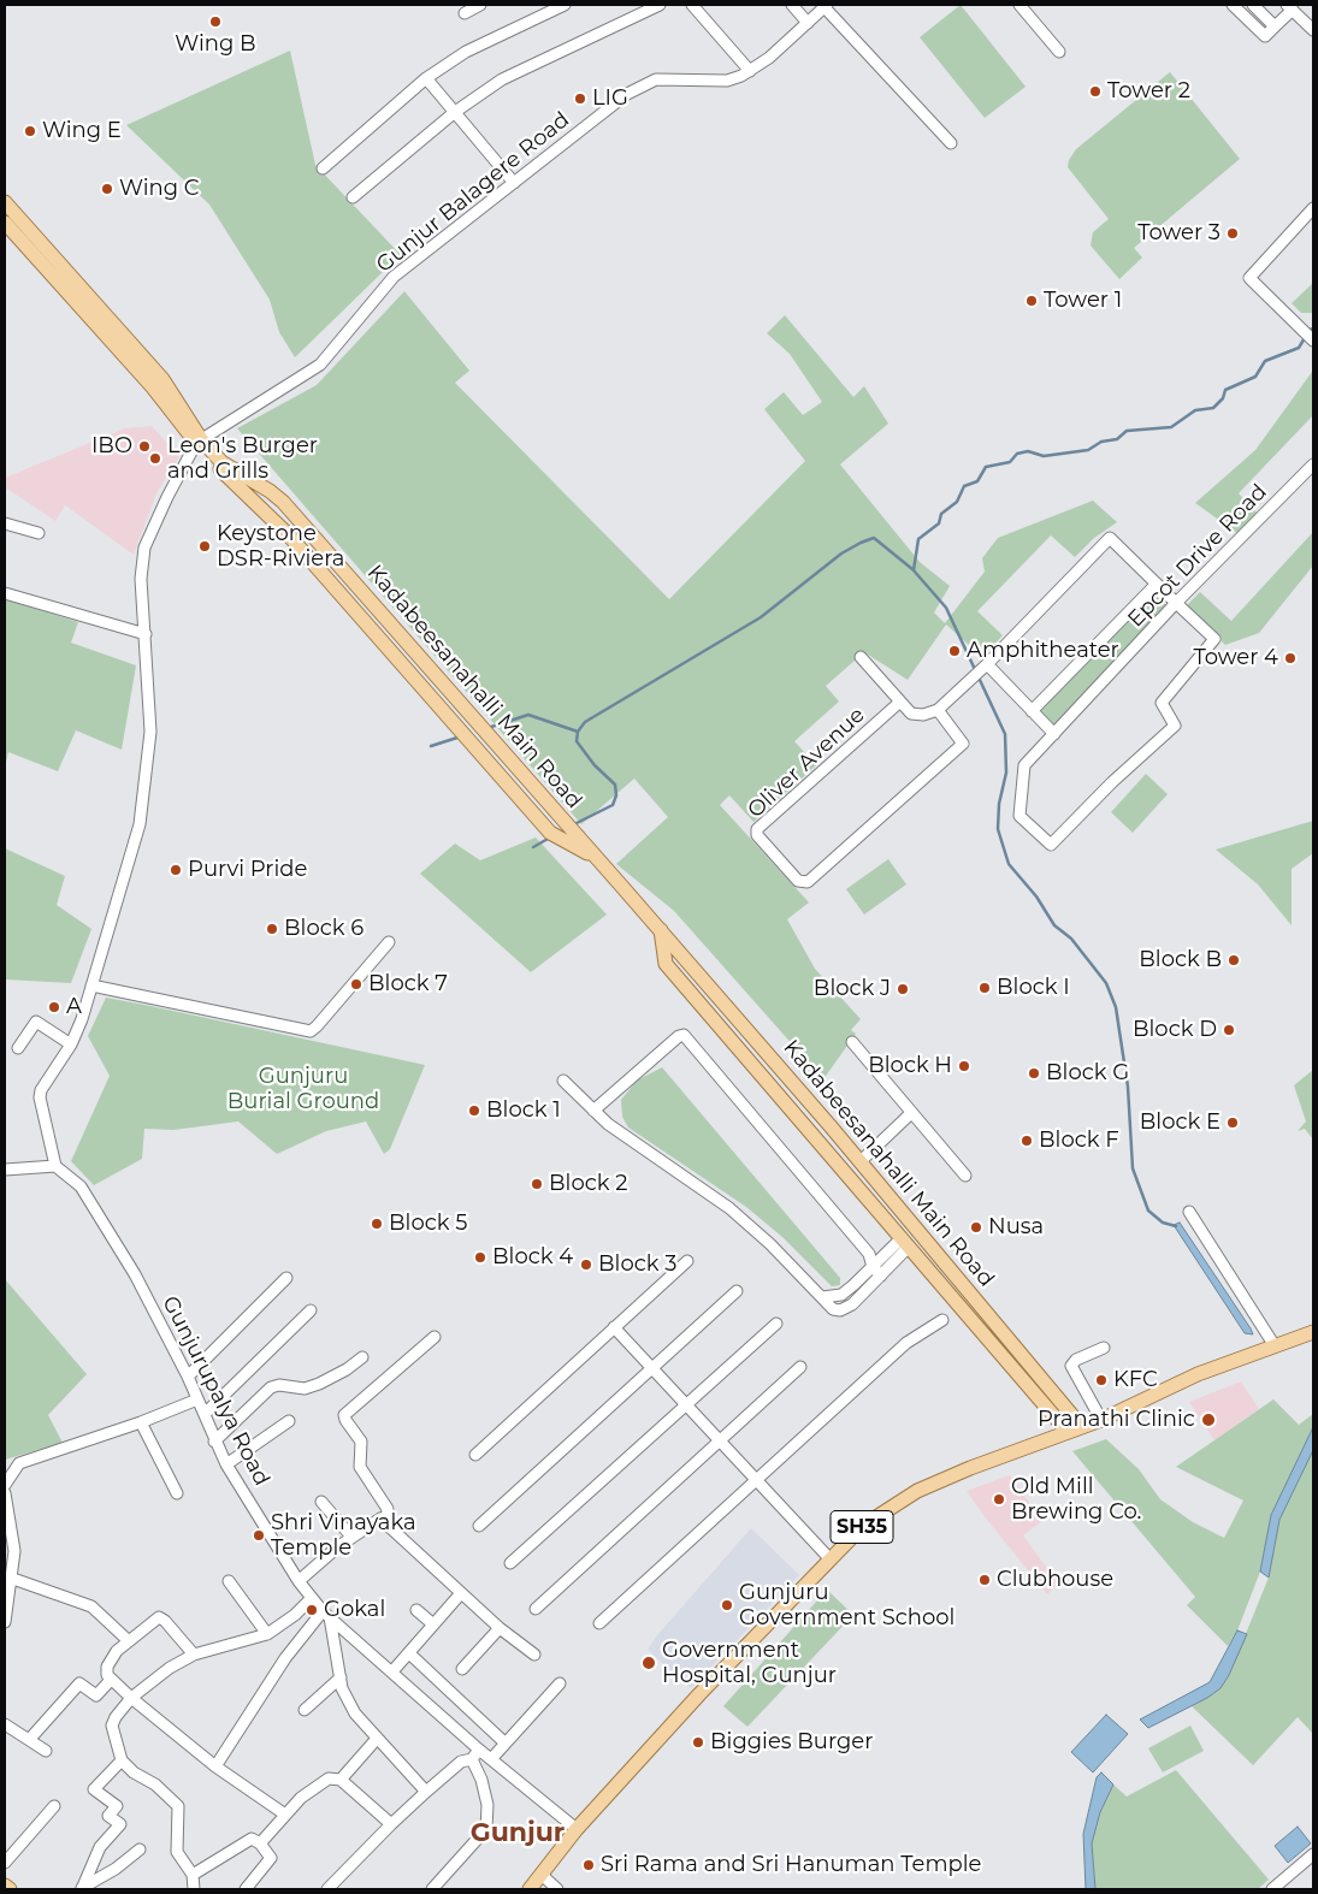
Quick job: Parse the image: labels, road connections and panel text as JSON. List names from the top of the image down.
{
  "streets": {
    "main road": ["Kadabeesanahalli Main Road", "SH35"],
    "street": [
      "Gunjur Balagere Road",
      "Epcot Drive Road",
      "Oliver Avenue",
      "Gunjurupalya Road"
    ]
  },
  "crossings": [
    ["Gunjur Balagere Road", "Kadabeesanahalli Main Road"],
    ["Gunjur Balagere Road", "Gunjurupalya Road"],
    ["Kadabeesanahalli Main Road", "SH35"],
    ["Gunjurupalya Road", "SH35"]
  ],
  "districts": ["Gunjur"],
  "parks": ["Gunjuru Burial Ground"],
  "places": [
    "Wing B",
    "Tower 2",
    "LIG",
    "Wing E",
    "Wing C",
    "Tower 3",
    "Tower 1",
    "IBO",
    "Leon's Burger and Grills",
    "Keystone DSR-Riviera",
    "Amphitheater",
    "Tower 4",
    "Purvi Pride",
    "Block 6",
    "Block B",
    "Block 7",
    "Block I",
    "Block J",
    "A",
    "Block D",
    "Block H",
    "Block G",
    "Block 1",
    "Block E",
    "Block F",
    "Block 2",
    "Block 5",
    "Nusa",
    "Block 4",
    "Block 3",
    "KFC",
    "Pranathi Clinic",
    "Old Mill Brewing Co.",
    "Shri Vinayaka Temple",
    "Clubhouse",
    "Gunjuru Government School",
    "Gokal",
    "Government Hospital, Gunjur",
    "Biggies Burger",
    "Sri Rama and Sri Hanuman Temple"
  ]
}
